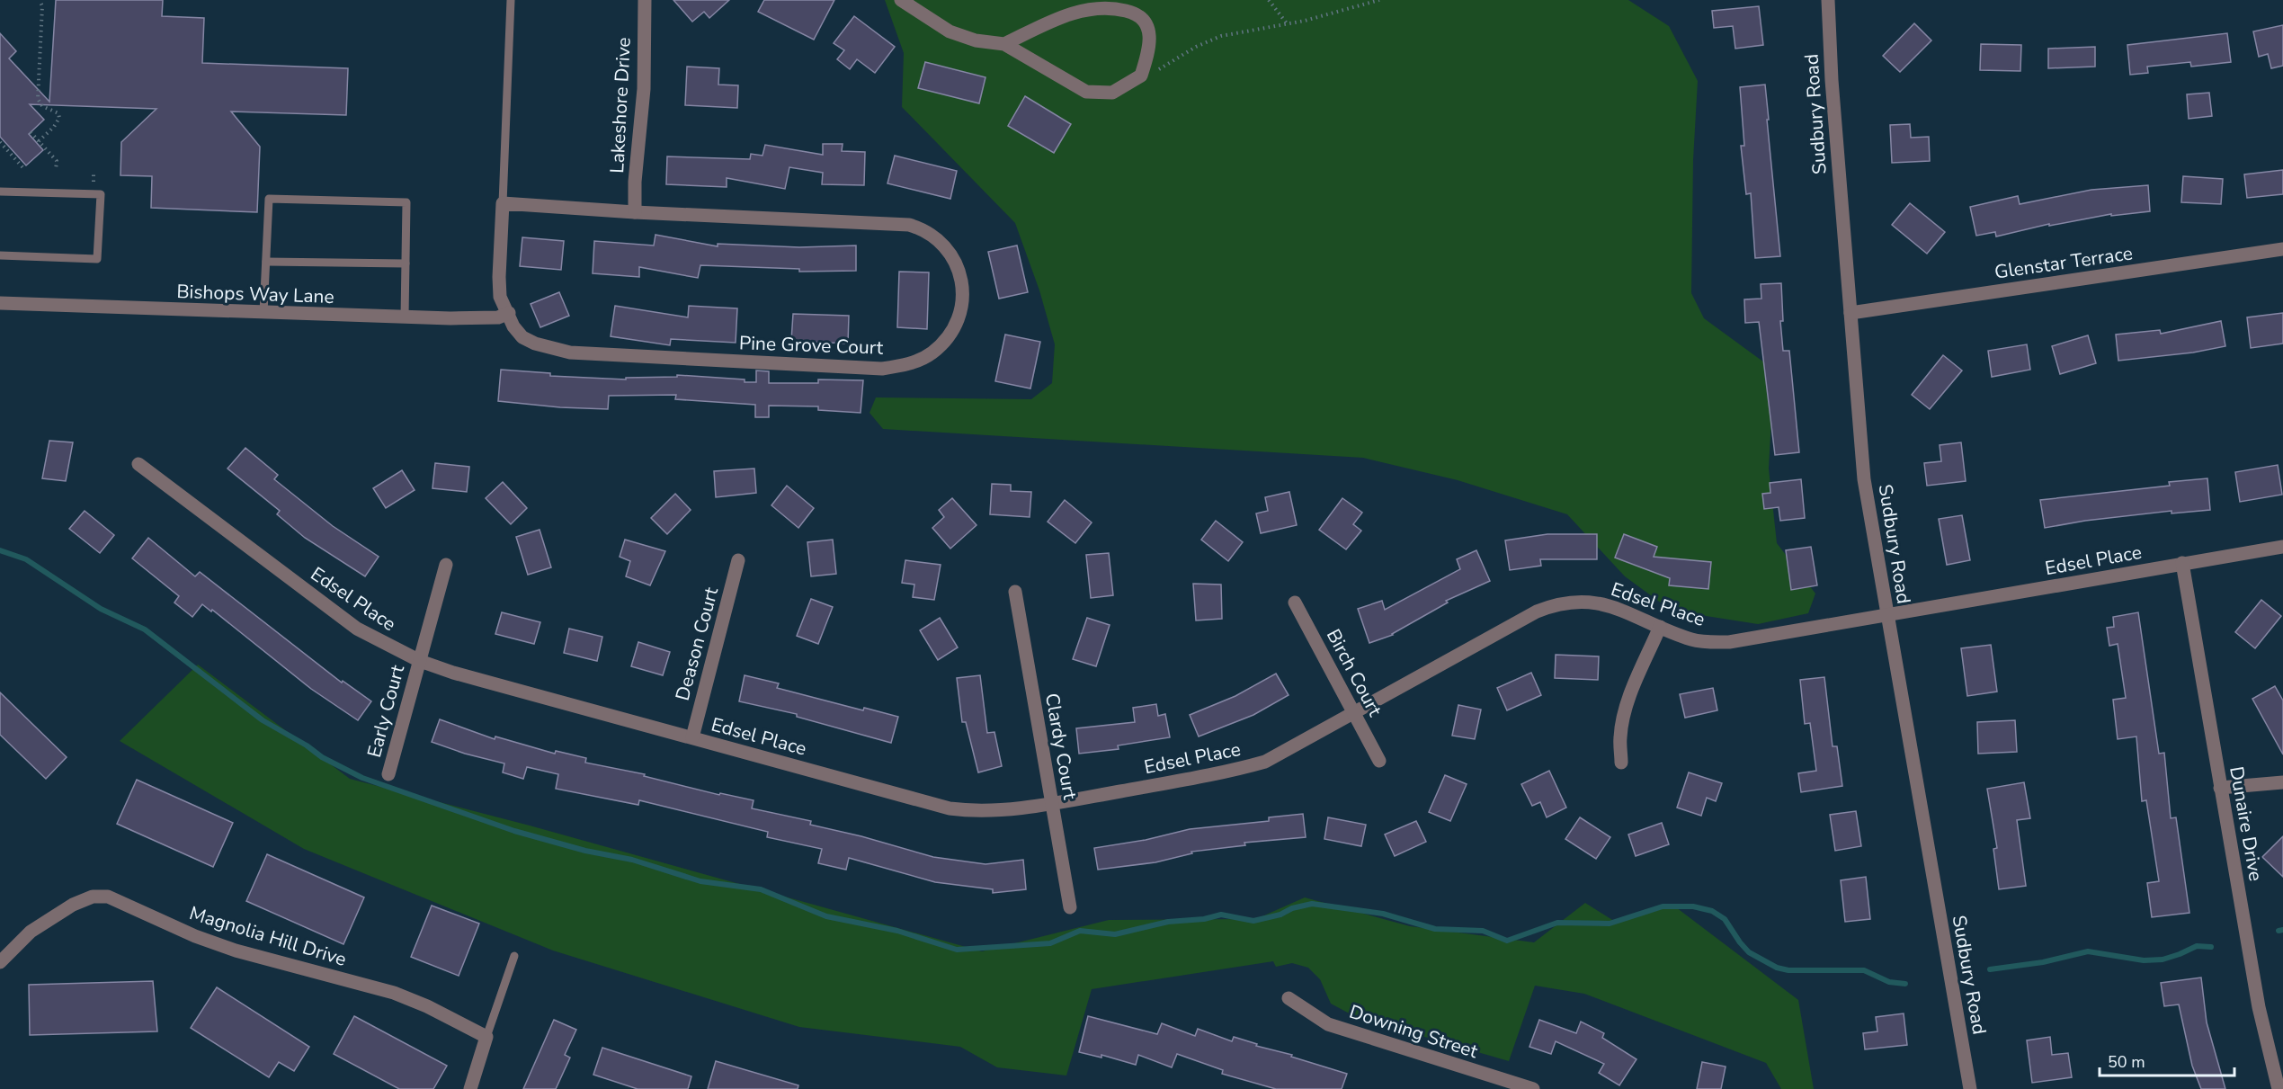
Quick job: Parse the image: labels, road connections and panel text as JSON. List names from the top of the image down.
{
  "streets": {
    "street": [
      "Lakeshore Drive",
      "Sudbury Road",
      "Glenstar Terrace",
      "Bishops Way Lane",
      "Pine Grove Court",
      "Edsel Place",
      "Deason Court",
      "Birch Court",
      "Early Court",
      "Clardy Court",
      "Dunaire Drive",
      "Magnolia Hill Drive",
      "Downing Street"
    ]
  },
  "crossings": [
    ["Lakeshore Drive", "Pine Grove Court"],
    ["Sudbury Road", "Glenstar Terrace"],
    ["Sudbury Road", "Edsel Place"],
    ["Bishops Way Lane", "Pine Grove Court"],
    ["Edsel Place", "Deason Court"],
    ["Edsel Place", "Birch Court"],
    ["Edsel Place", "Early Court"],
    ["Edsel Place", "Clardy Court"],
    ["Edsel Place", "Dunaire Drive"]
  ],
  "scale_bar": "50 m"
}
